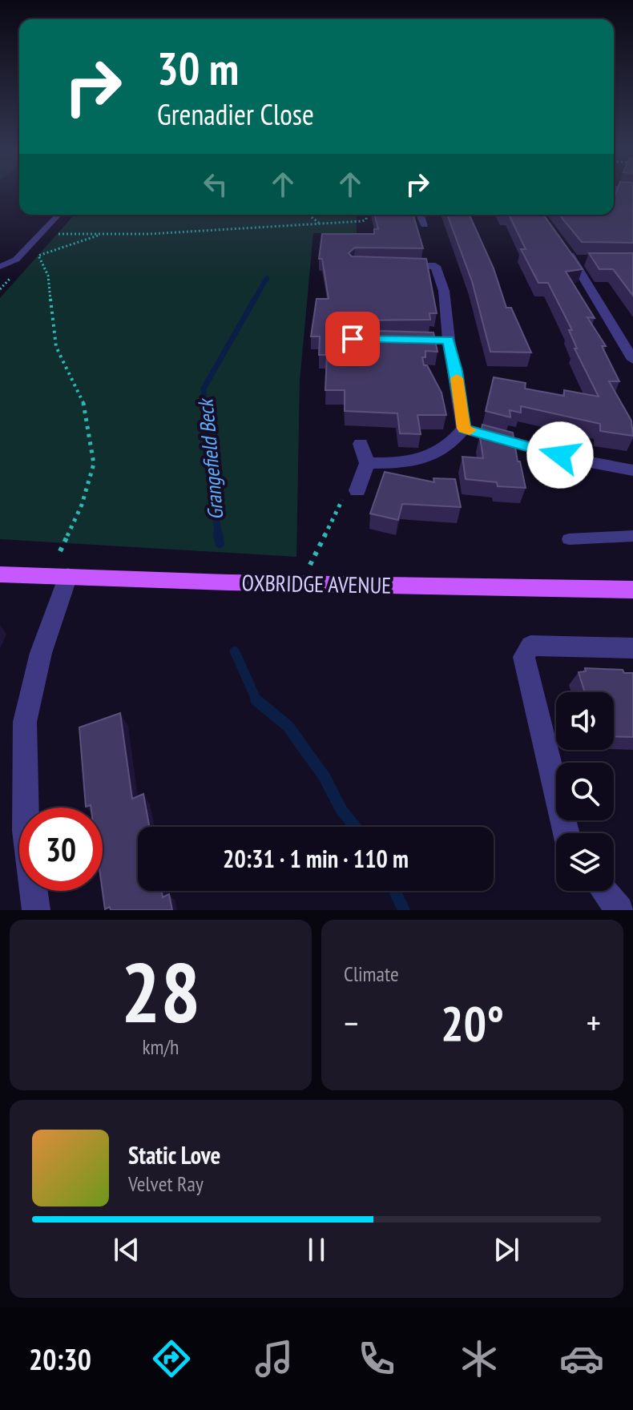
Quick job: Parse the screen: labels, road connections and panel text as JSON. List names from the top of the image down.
{
  "streets": {
    "main road": ["OXBRIDGE AVENUE"]
  },
  "water": ["Grangefield Beck"],
  "page": {
    "turn": ["30 m", "Grenadier Close"],
    "limit": "30",
    "trip": "20:31 · 1 min · 110 m",
    "tile": [
      ["28", "km/h"],
      "Climate"
    ],
    "heat": ["−", "20°", "+"],
    "song": ["Static Love", "Velvet Ray"],
    "tabs": "20:30"
  }
}
